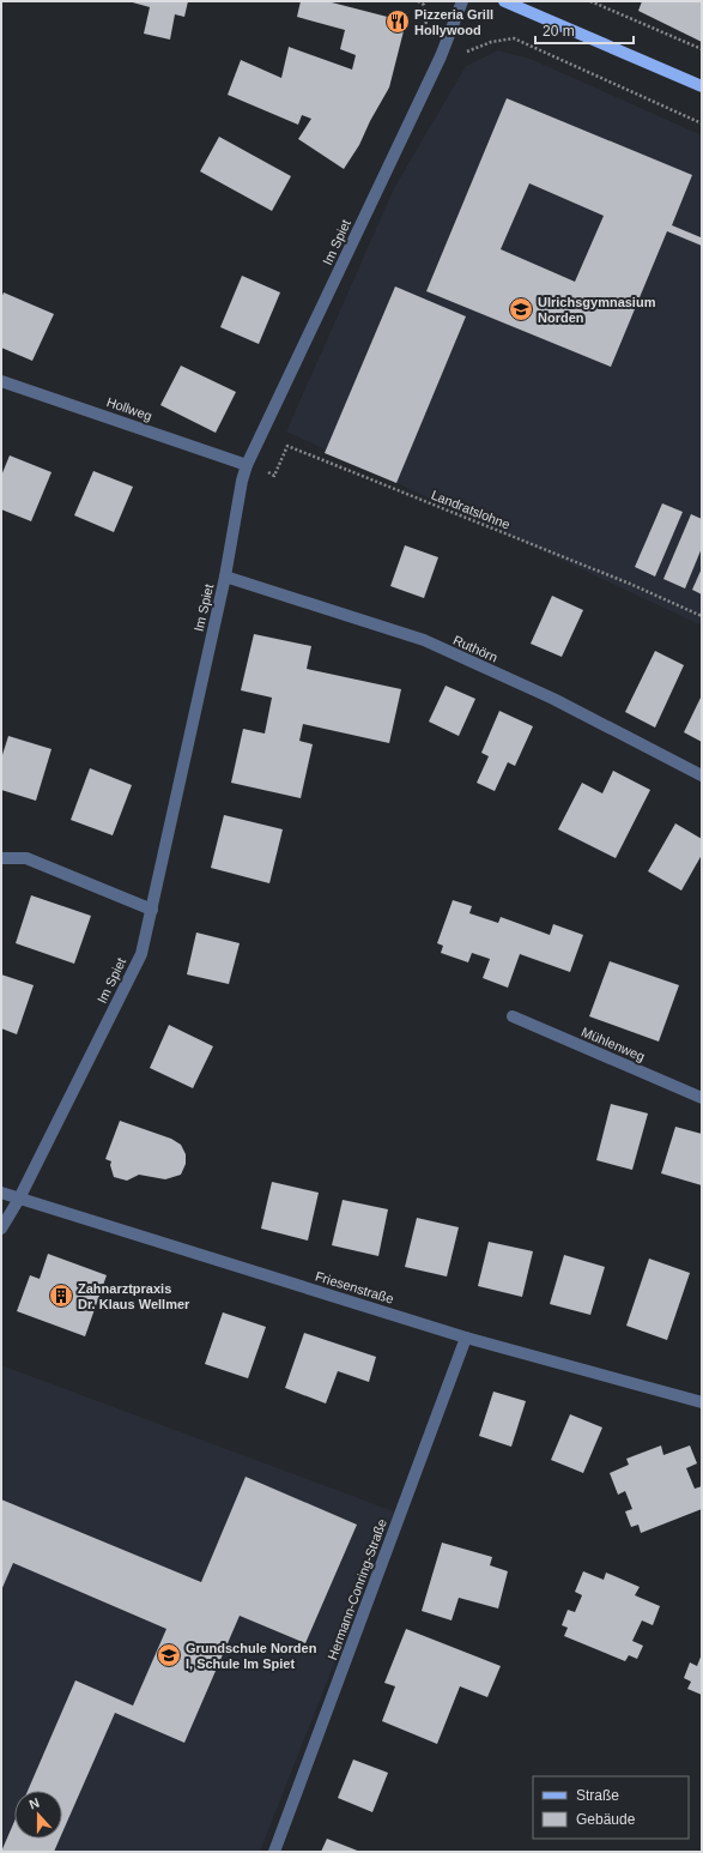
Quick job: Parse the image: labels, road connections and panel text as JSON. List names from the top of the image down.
{
  "streets": {
    "street": [
      "Im Spiet",
      "Hollweg",
      "Ruthörn",
      "Mühlenweg",
      "Friesenstraße",
      "Hermann-Conring-Straße"
    ],
    "path": ["Landratslohne"]
  },
  "crossings": [
    ["Im Spiet", "Hollweg"],
    ["Im Spiet", "Landratslohne"],
    ["Im Spiet", "Ruthörn"],
    ["Im Spiet", "Friesenstraße"],
    ["Hollweg", "Landratslohne"],
    ["Friesenstraße", "Hermann-Conring-Straße"]
  ],
  "places": {
    "restaurant": ["Pizzeria Grill Hollywood"],
    "school or university": ["Ulrichsgymnasium Norden", "Grundschule Norden I, Schule Im Spiet"],
    "building": ["Zahnarztpraxis Dr. Klaus Wellmer"]
  },
  "legend": ["Straße", "Gebäude"],
  "scale_bar": "20 m",
  "north": "top"
}
